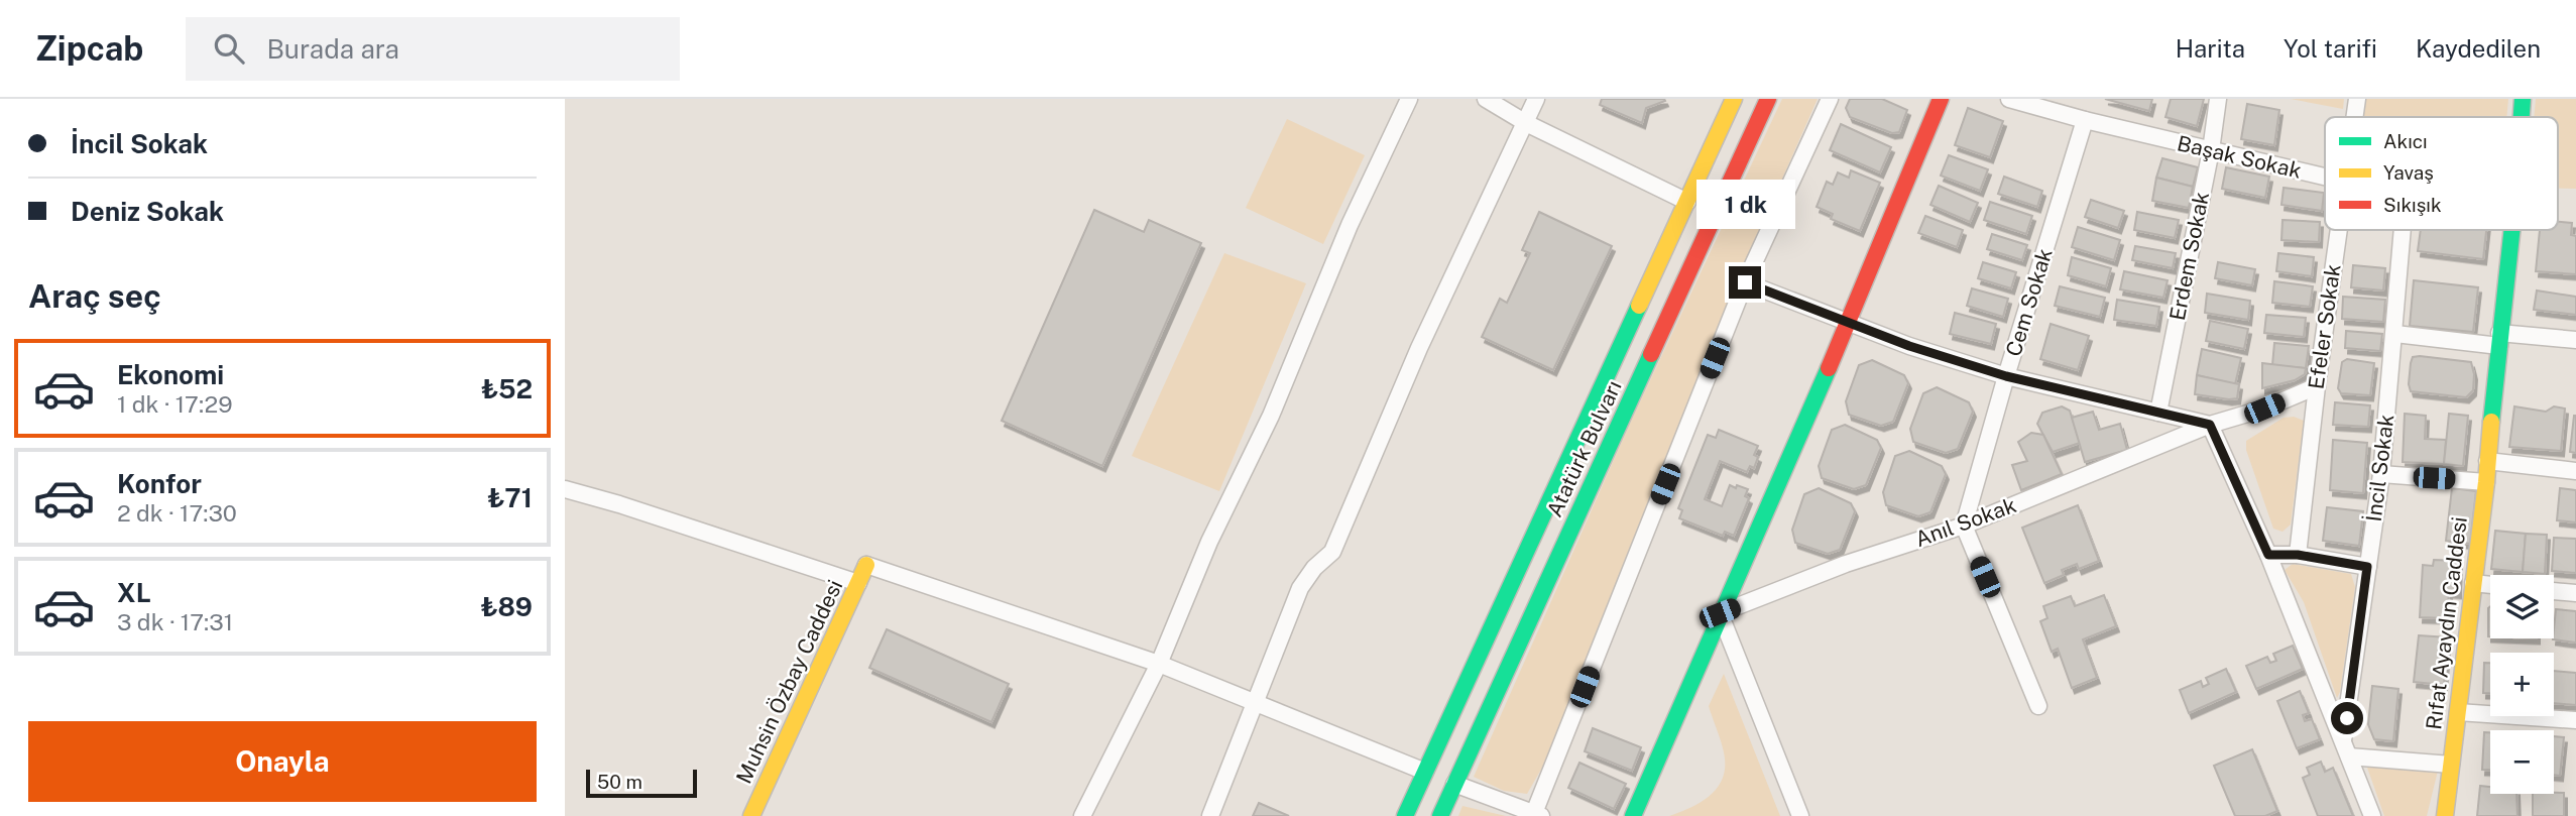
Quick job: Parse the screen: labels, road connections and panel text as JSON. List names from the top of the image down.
{
  "streets": {
    "street": [
      "Başak Sokak",
      "Erdem Sokak",
      "Cem Sokak",
      "Efeler Sokak",
      "Atatürk Bulvarı",
      "İncil Sokak",
      "Anıl Sokak",
      "Rıfat Ayaydın Caddesi",
      "Muhsin Özbay Caddesi"
    ]
  },
  "crossings": [
    ["Başak Sokak", "Erdem Sokak"],
    ["Başak Sokak", "Cem Sokak"],
    ["Cem Sokak", "Anıl Sokak"],
    ["Efeler Sokak", "Anıl Sokak"]
  ],
  "legend": ["Akıcı", "Yavaş", "Sıkışık"],
  "scale_bar": "50 m",
  "page": {
    "header": "Zipcab",
    "search": "Burada ara",
    "nav": ["Harita", "Yol tarifi", "Kaydedilen"],
    "banner": ["İncil Sokak", "Deniz Sokak"],
    "bubble": "1 dk",
    "heading": "Araç seç",
    "list": [
      {
        "name": "Ekonomi",
        "note": "1 dk · 17:29",
        "value": "₺52"
      },
      {
        "name": "Konfor",
        "note": "2 dk · 17:30",
        "value": "₺71"
      },
      {
        "name": "XL",
        "note": "3 dk · 17:31",
        "value": "₺89"
      }
    ],
    "map_buttons": ["+", "−"],
    "buttons": "Onayla",
    "scale": "50 m"
  }
}
